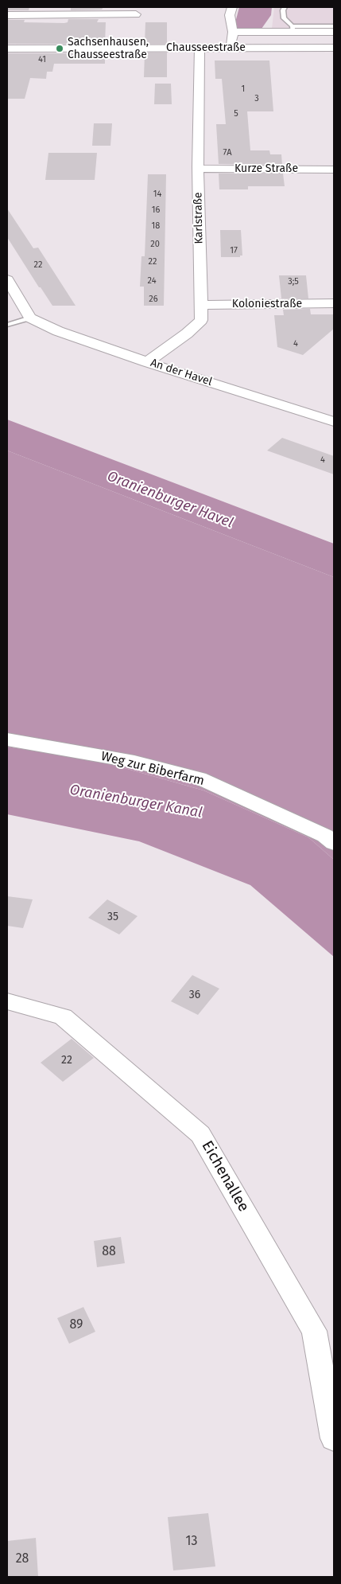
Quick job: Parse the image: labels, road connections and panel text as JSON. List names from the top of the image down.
{
  "streets": {
    "main road": ["Chausseestraße"],
    "street": [
      "Kurze Straße",
      "Karlstraße",
      "Koloniestraße",
      "An der Havel",
      "Weg zur Biberfarm",
      "Eichenallee"
    ]
  },
  "crossings": [
    ["Chausseestraße", "Karlstraße"],
    ["Kurze Straße", "Karlstraße"],
    ["Karlstraße", "Koloniestraße"],
    ["Karlstraße", "An der Havel"]
  ],
  "water": ["Oranienburger Havel", "Oranienburger Kanal"],
  "places": ["Sachsenhausen, Chausseestraße"],
  "house_numbers": [
    "41",
    "1",
    "3",
    "5",
    "7A",
    "14",
    "16",
    "18",
    "20",
    "17",
    "22",
    "22",
    "24",
    "3;5",
    "26",
    "4",
    "4",
    "35",
    "36",
    "22",
    "88",
    "89",
    "13",
    "28"
  ]
}
